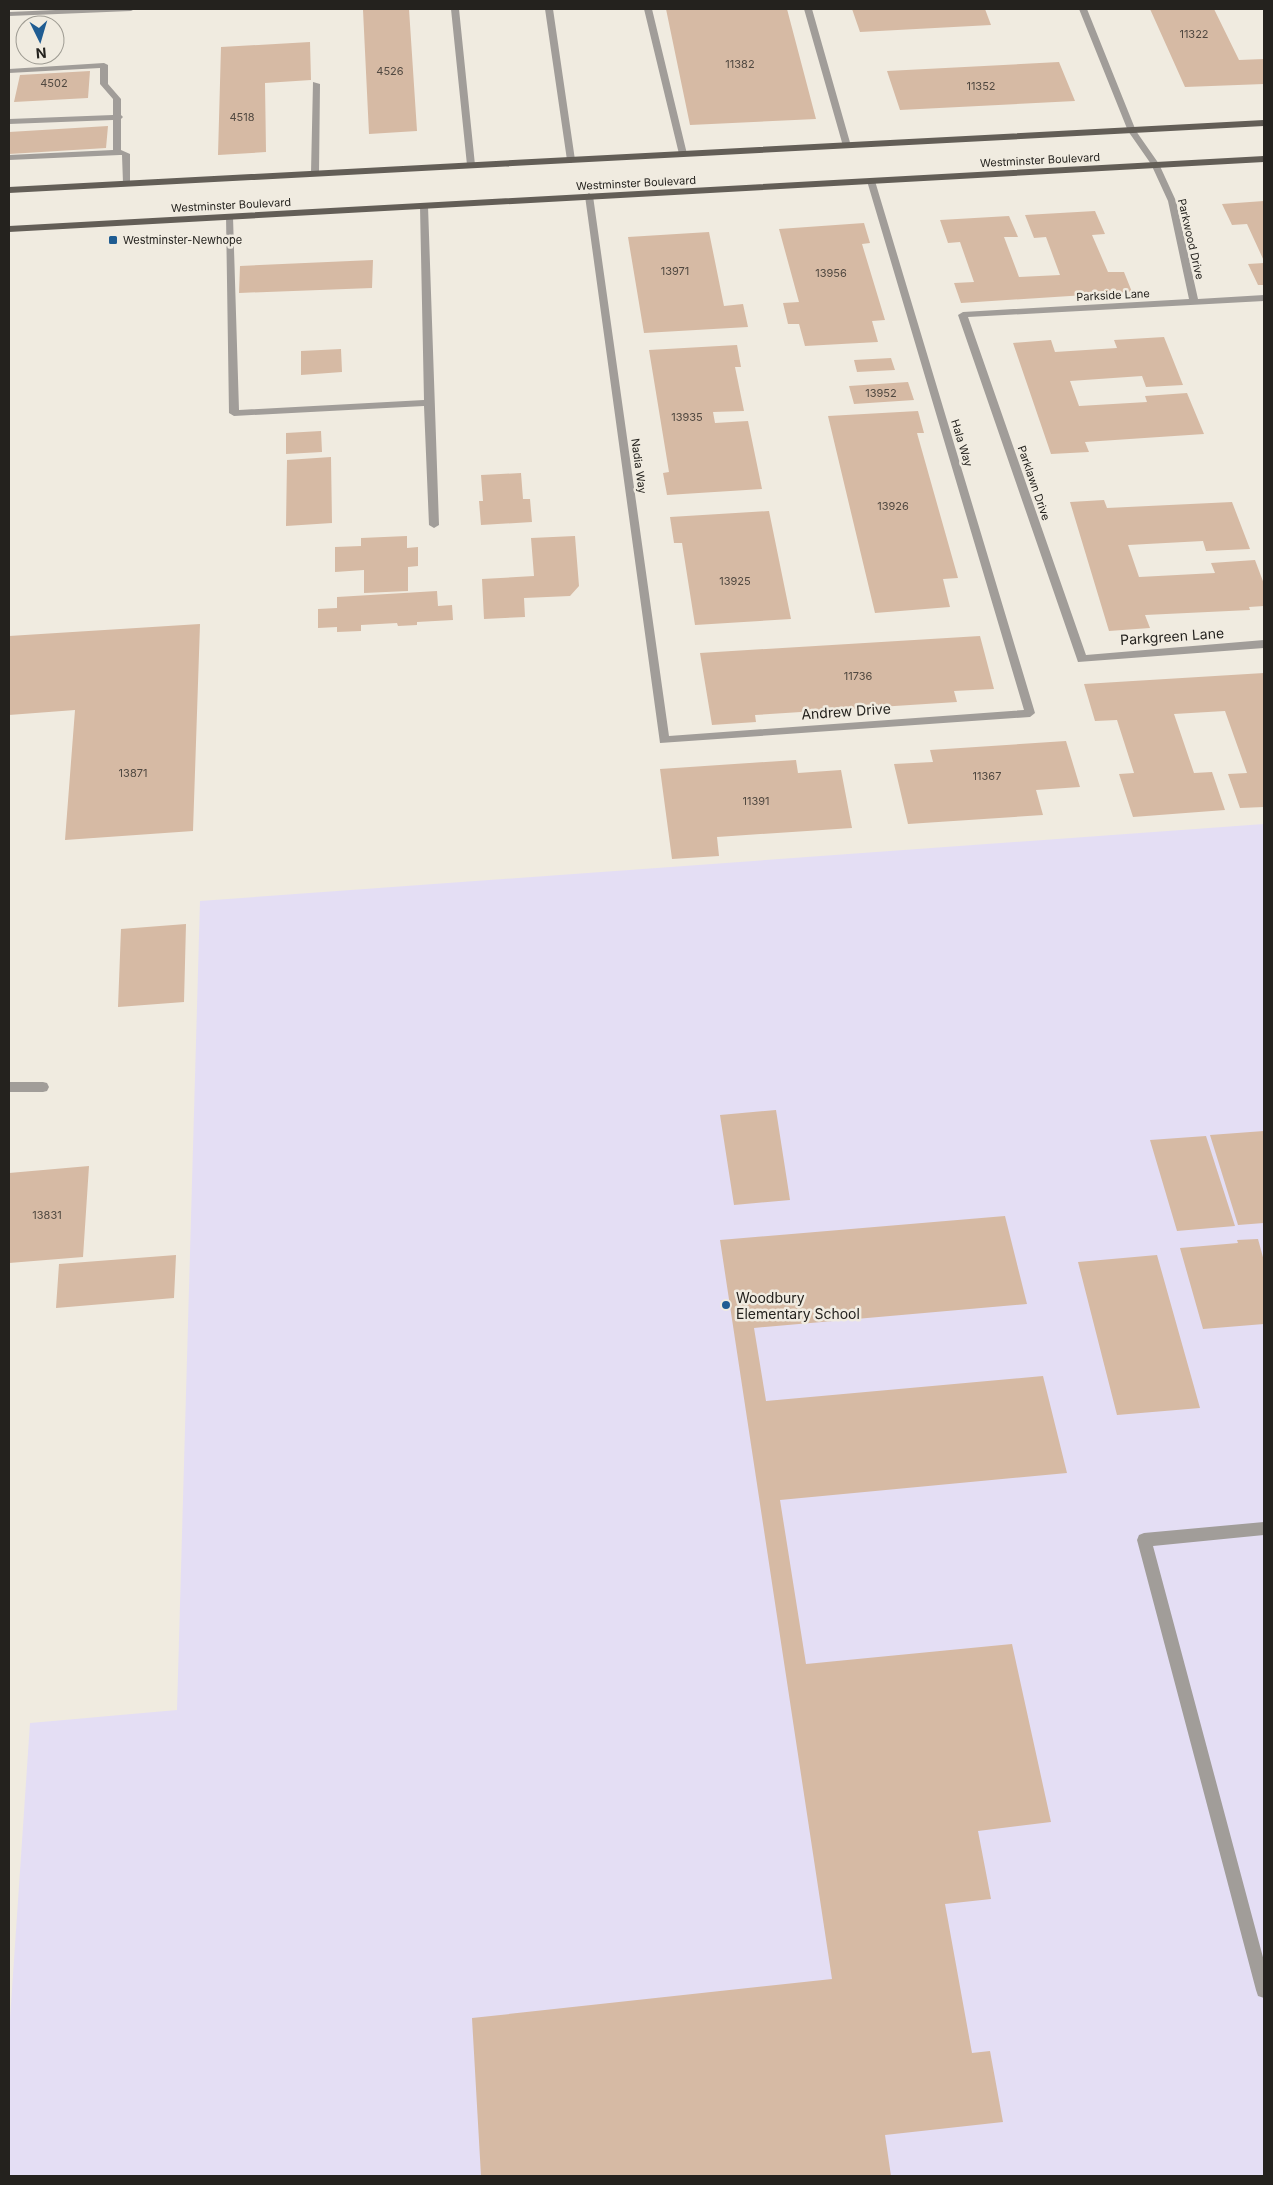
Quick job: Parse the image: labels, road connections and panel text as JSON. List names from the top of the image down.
{
  "streets": {
    "main road": ["Westminster Boulevard"],
    "street": [
      "Parkwood Drive",
      "Parkside Lane",
      "Hala Way",
      "Nadia Way",
      "Parklawn Drive",
      "Parkgreen Lane",
      "Andrew Drive"
    ]
  },
  "crossings": [
    ["Westminster Boulevard", "Parkwood Drive"],
    ["Westminster Boulevard", "Hala Way"],
    ["Westminster Boulevard", "Nadia Way"],
    ["Parkwood Drive", "Parkside Lane"],
    ["Parkside Lane", "Parklawn Drive"],
    ["Hala Way", "Andrew Drive"],
    ["Nadia Way", "Andrew Drive"],
    ["Parklawn Drive", "Parkgreen Lane"]
  ],
  "places": {
    "transit": ["Westminster-Newhope"],
    "other": ["Woodbury Elementary School"]
  },
  "house_numbers": [
    "11322",
    "11382",
    "4526",
    "4502",
    "11352",
    "4518",
    "13971",
    "13956",
    "13952",
    "13935",
    "13926",
    "13925",
    "11736",
    "13871",
    "11367",
    "11391",
    "13831"
  ],
  "north": "bottom"
}
